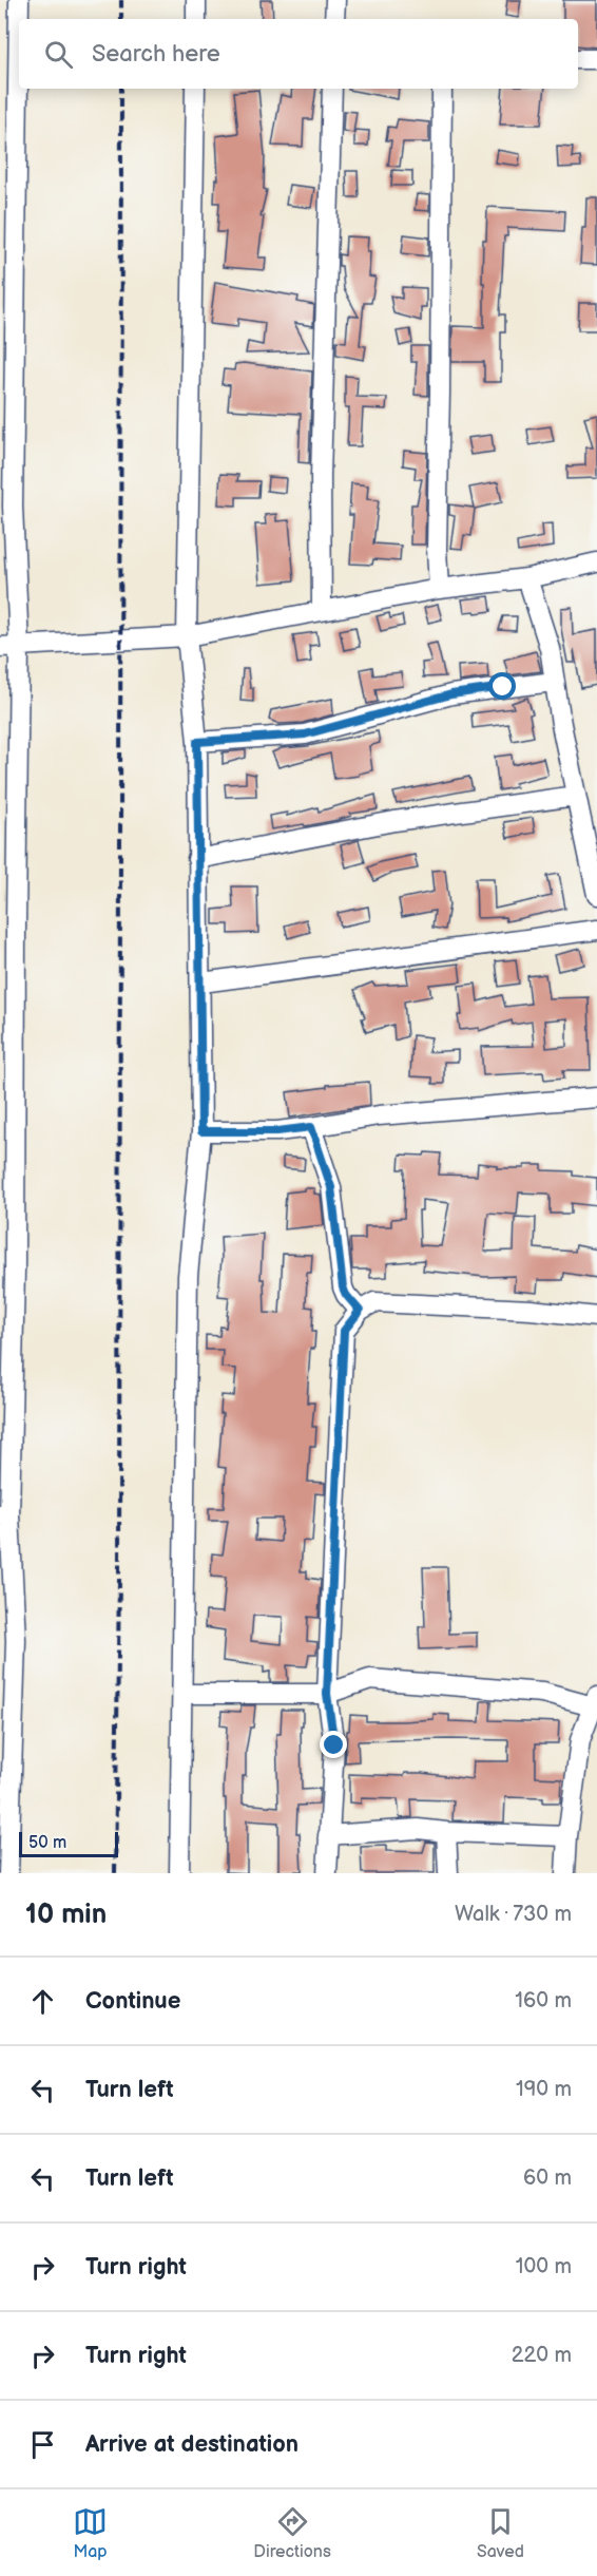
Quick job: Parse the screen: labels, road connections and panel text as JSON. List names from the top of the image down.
{
  "scale_bar": "50 m",
  "page": {
    "search": "Search here",
    "scale": "50 m",
    "heading": ["10 min", "Walk · 730 m"],
    "list": [
      ["Continue", "160 m"],
      ["Turn left", "190 m"],
      ["Turn left", "60 m"],
      ["Turn right", "100 m"],
      ["Turn right", "220 m"],
      "Arrive at destination"
    ],
    "nav": ["Map", "Directions", "Saved"]
  }
}
